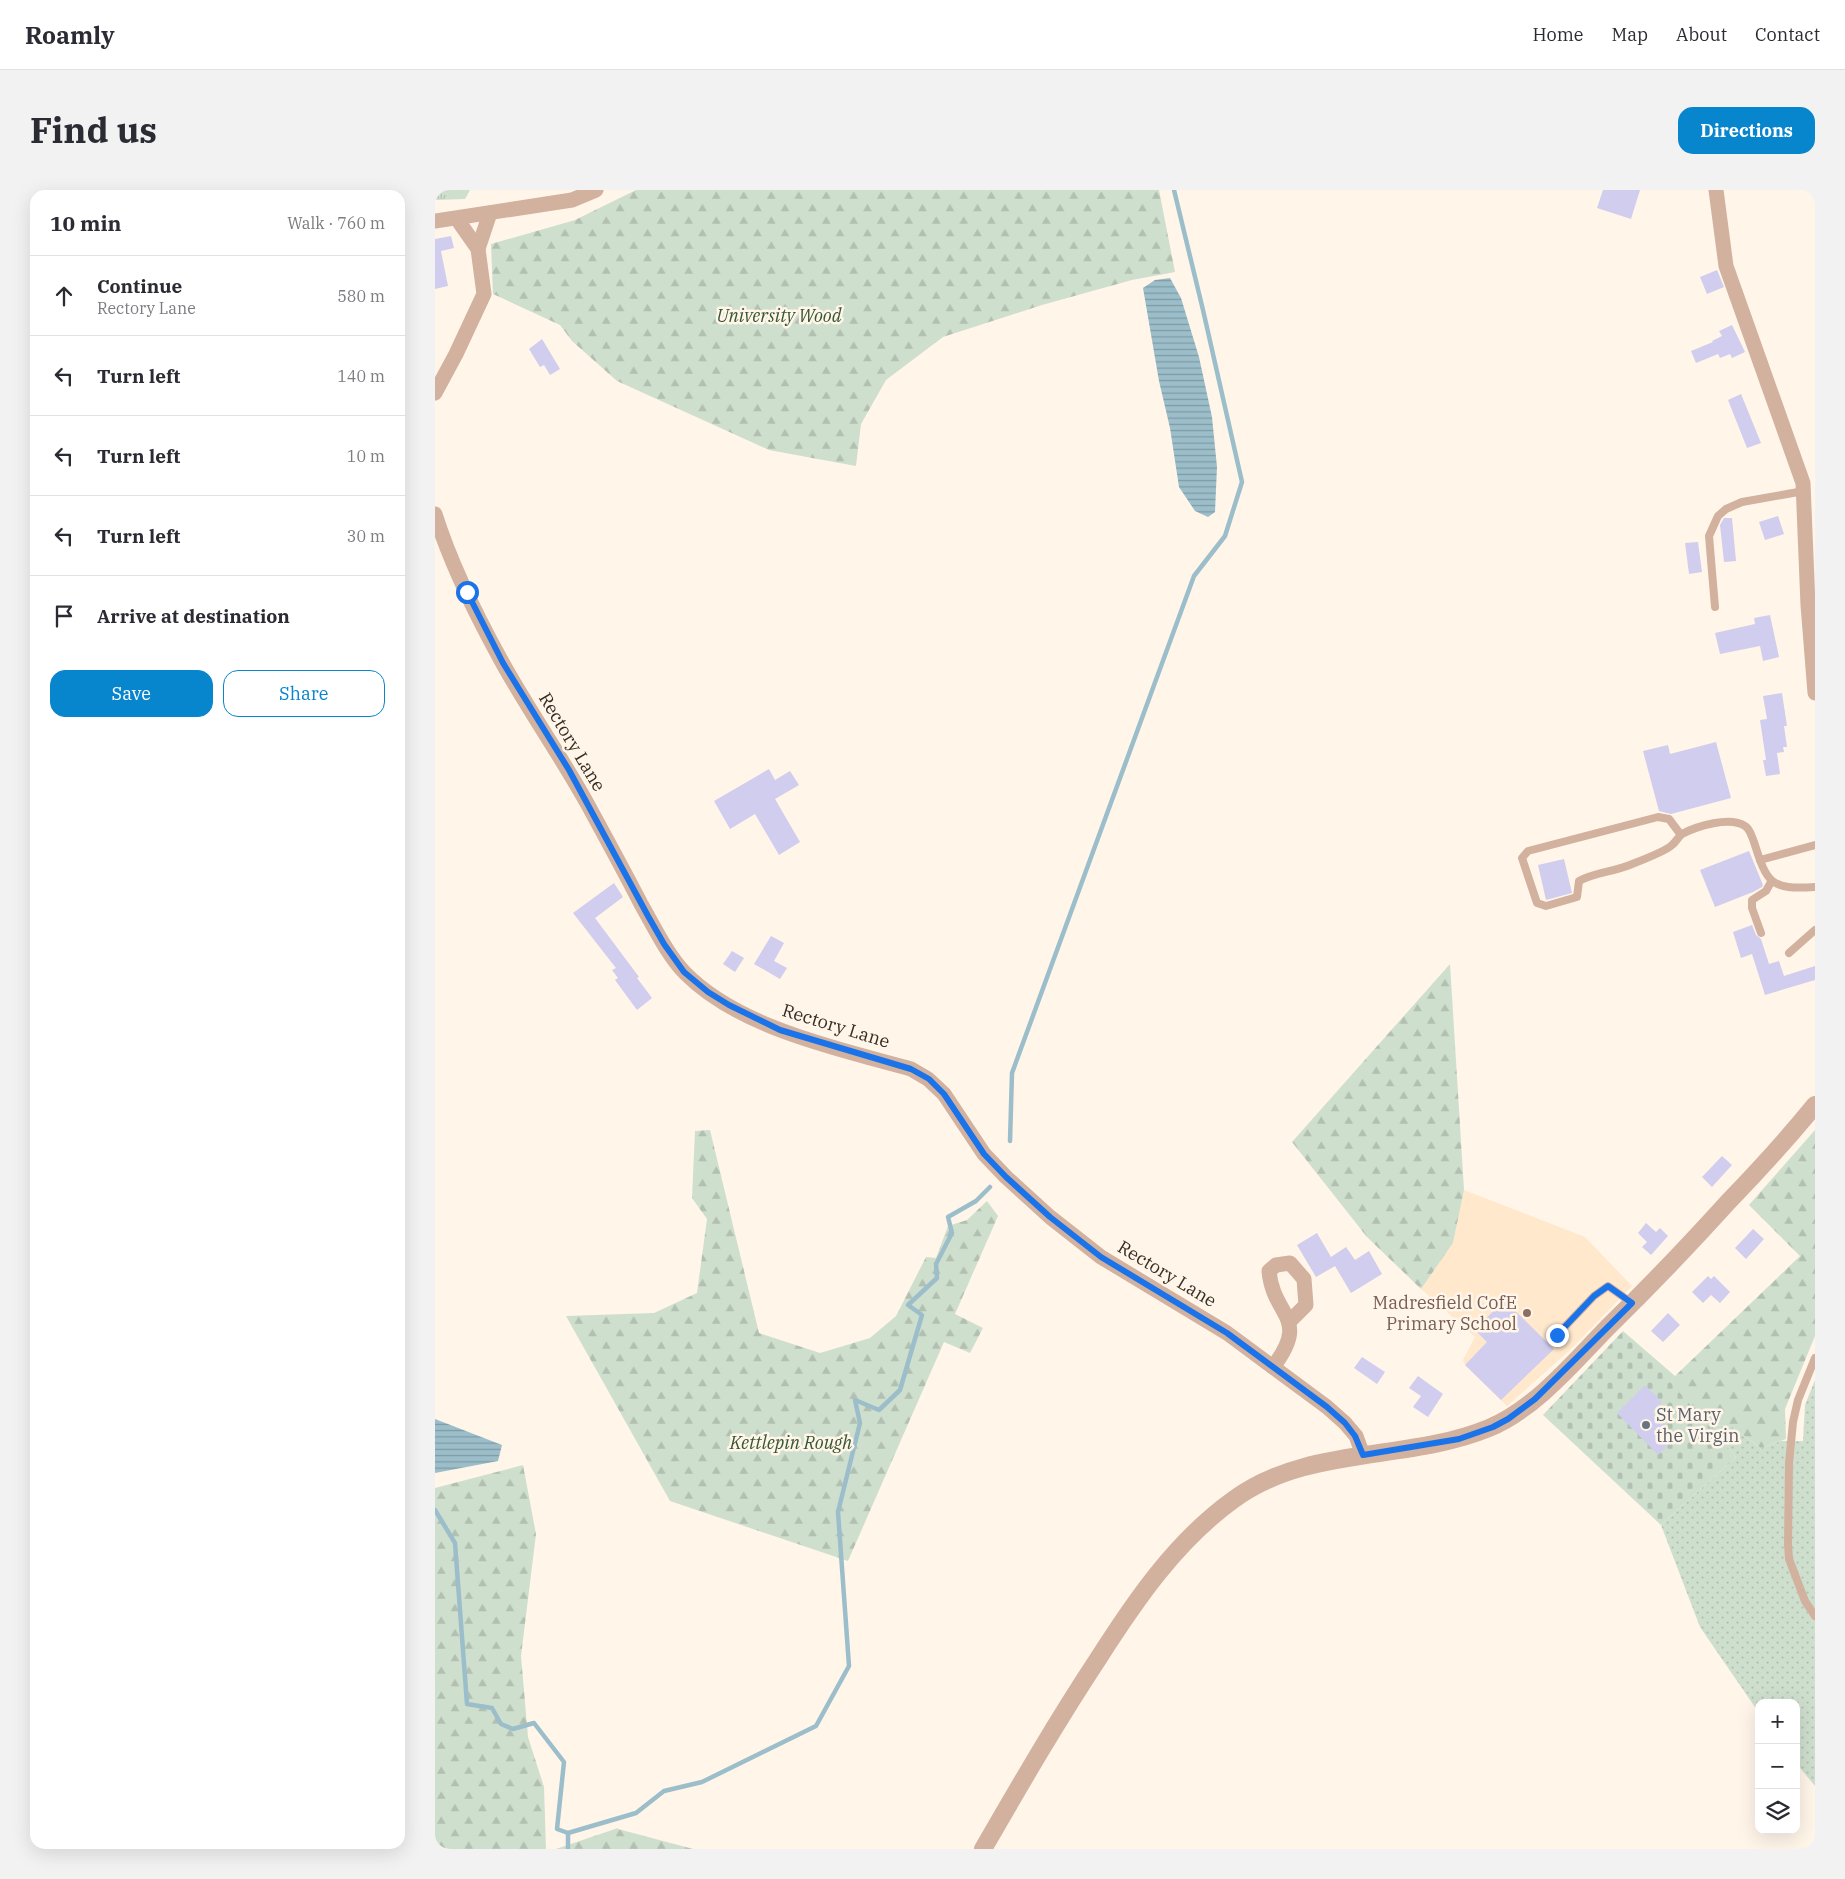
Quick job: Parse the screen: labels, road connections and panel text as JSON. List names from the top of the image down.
{
  "streets": {
    "street": ["Rectory Lane"]
  },
  "parks": ["University Wood", "Kettlepin Rough"],
  "places": ["Madresfield CofE Primary School", "St Mary the Virgin"],
  "page": {
    "header": "Roamly",
    "nav": [
      "Home",
      "Map",
      "About",
      "Contact"
    ],
    "title": "Find us",
    "buttons": [
      "Directions",
      ["Save", "Share"]
    ],
    "heading": ["10 min", "Walk · 760 m"],
    "list": [
      ["Continue", "Rectory Lane", "580 m"],
      ["Turn left", "140 m"],
      ["Turn left", "10 m"],
      ["Turn left", "30 m"],
      "Arrive at destination"
    ],
    "map_buttons": ["+", "−"]
  }
}
